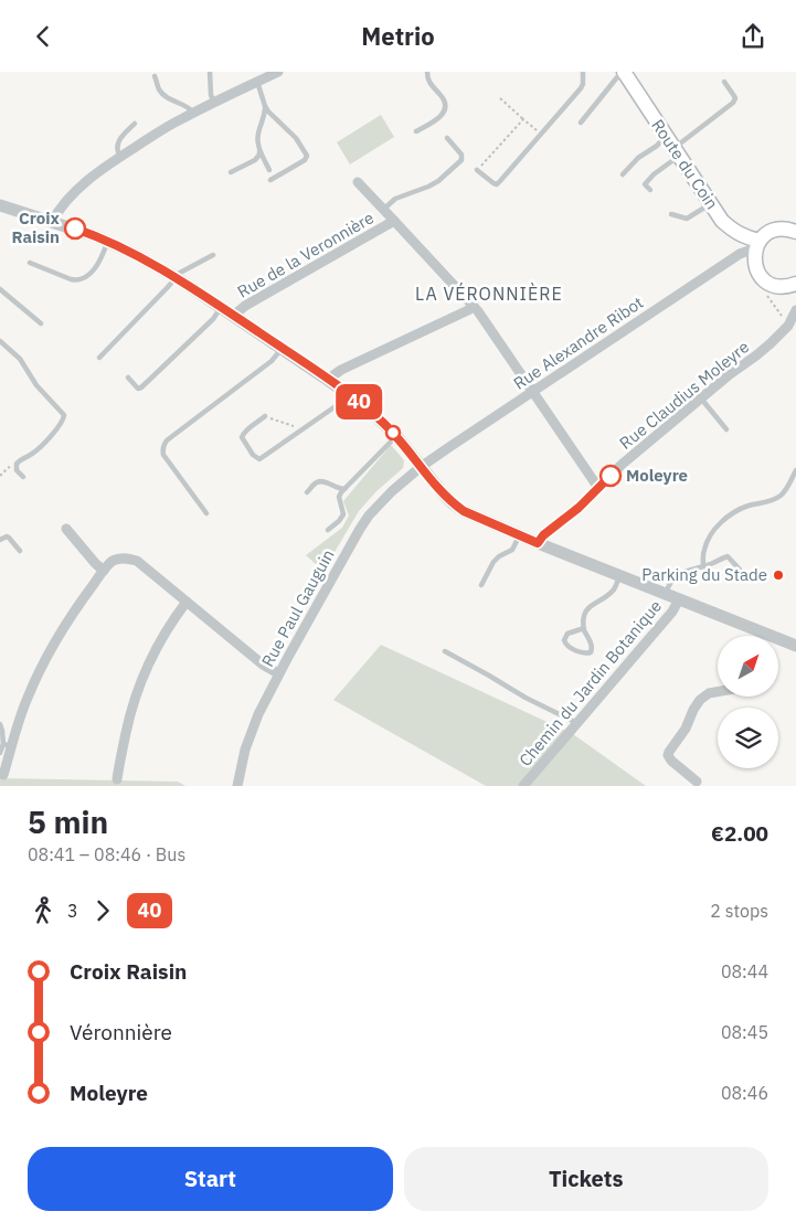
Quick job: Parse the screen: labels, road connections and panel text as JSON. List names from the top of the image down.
{
  "streets": {
    "main road": ["Route du Coin"],
    "street": [
      "Rue de la Veronnière",
      "Rue Alexandre Ribot",
      "Rue Claudius Moleyre",
      "Rue Paul Gauguin",
      "Chemin du Jardin Botanique"
    ]
  },
  "crossings": [
    ["Route du Coin", "Rue Alexandre Ribot"],
    ["Rue de la Veronnière", "Rue Alexandre Ribot"],
    ["Rue de la Veronnière", "Rue Claudius Moleyre"],
    ["Rue Alexandre Ribot", "Rue Paul Gauguin"]
  ],
  "districts": ["LA VÉRONNIÈRE"],
  "places": ["Croix Raisin", "Moleyre", "Parking du Stade"],
  "lines": ["bus line 40"],
  "north": "top right",
  "page": {
    "header": "Metrio",
    "on_map": "40",
    "heading": ["5 min", "08:41 – 08:46 · Bus", "€2.00"],
    "legs": ["3", "40", "2 stops"],
    "list": [
      {
        "name": "Croix Raisin",
        "value": "08:44"
      },
      {
        "name": "Véronnière",
        "value": "08:45"
      },
      {
        "name": "Moleyre",
        "value": "08:46"
      }
    ],
    "buttons": ["Start", "Tickets"]
  }
}
